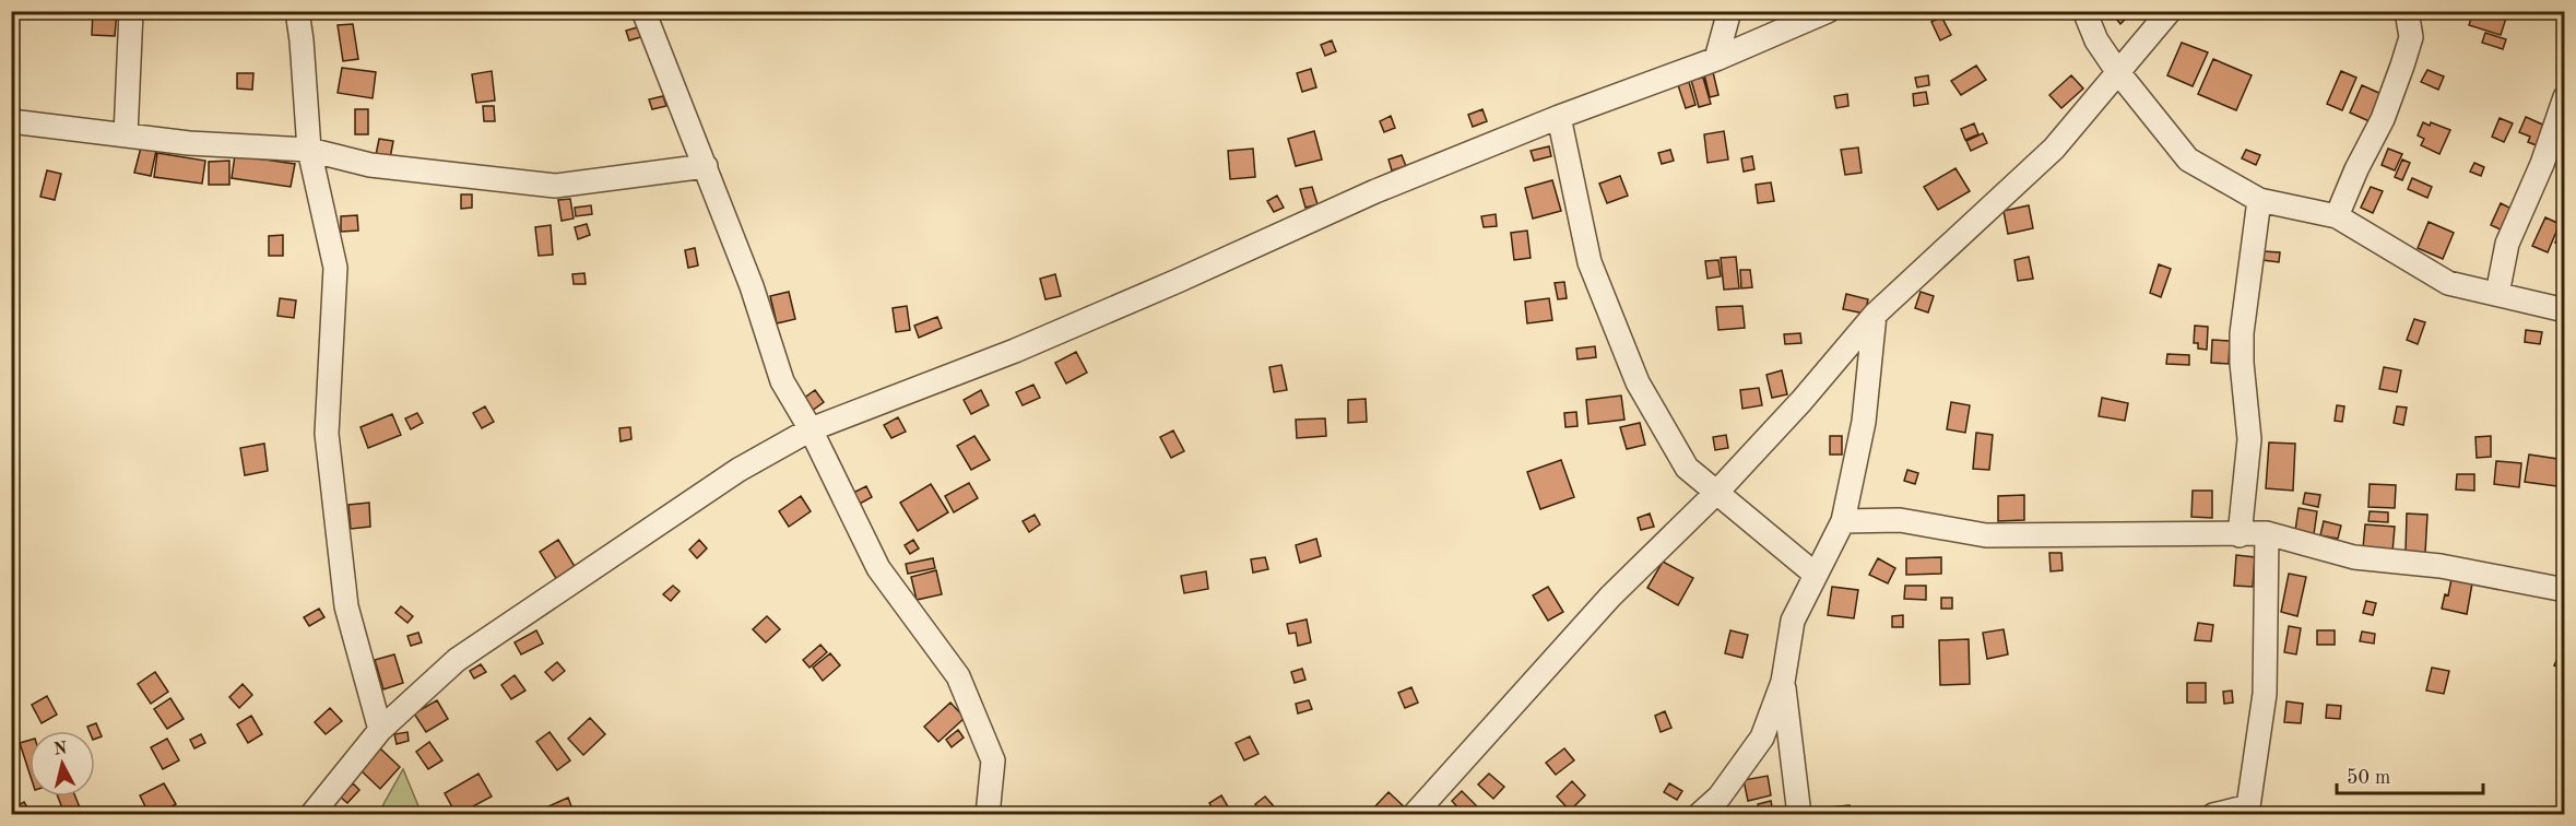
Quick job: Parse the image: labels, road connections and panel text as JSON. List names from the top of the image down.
{
  "scale_bar": "50 m",
  "north": "top"
}
